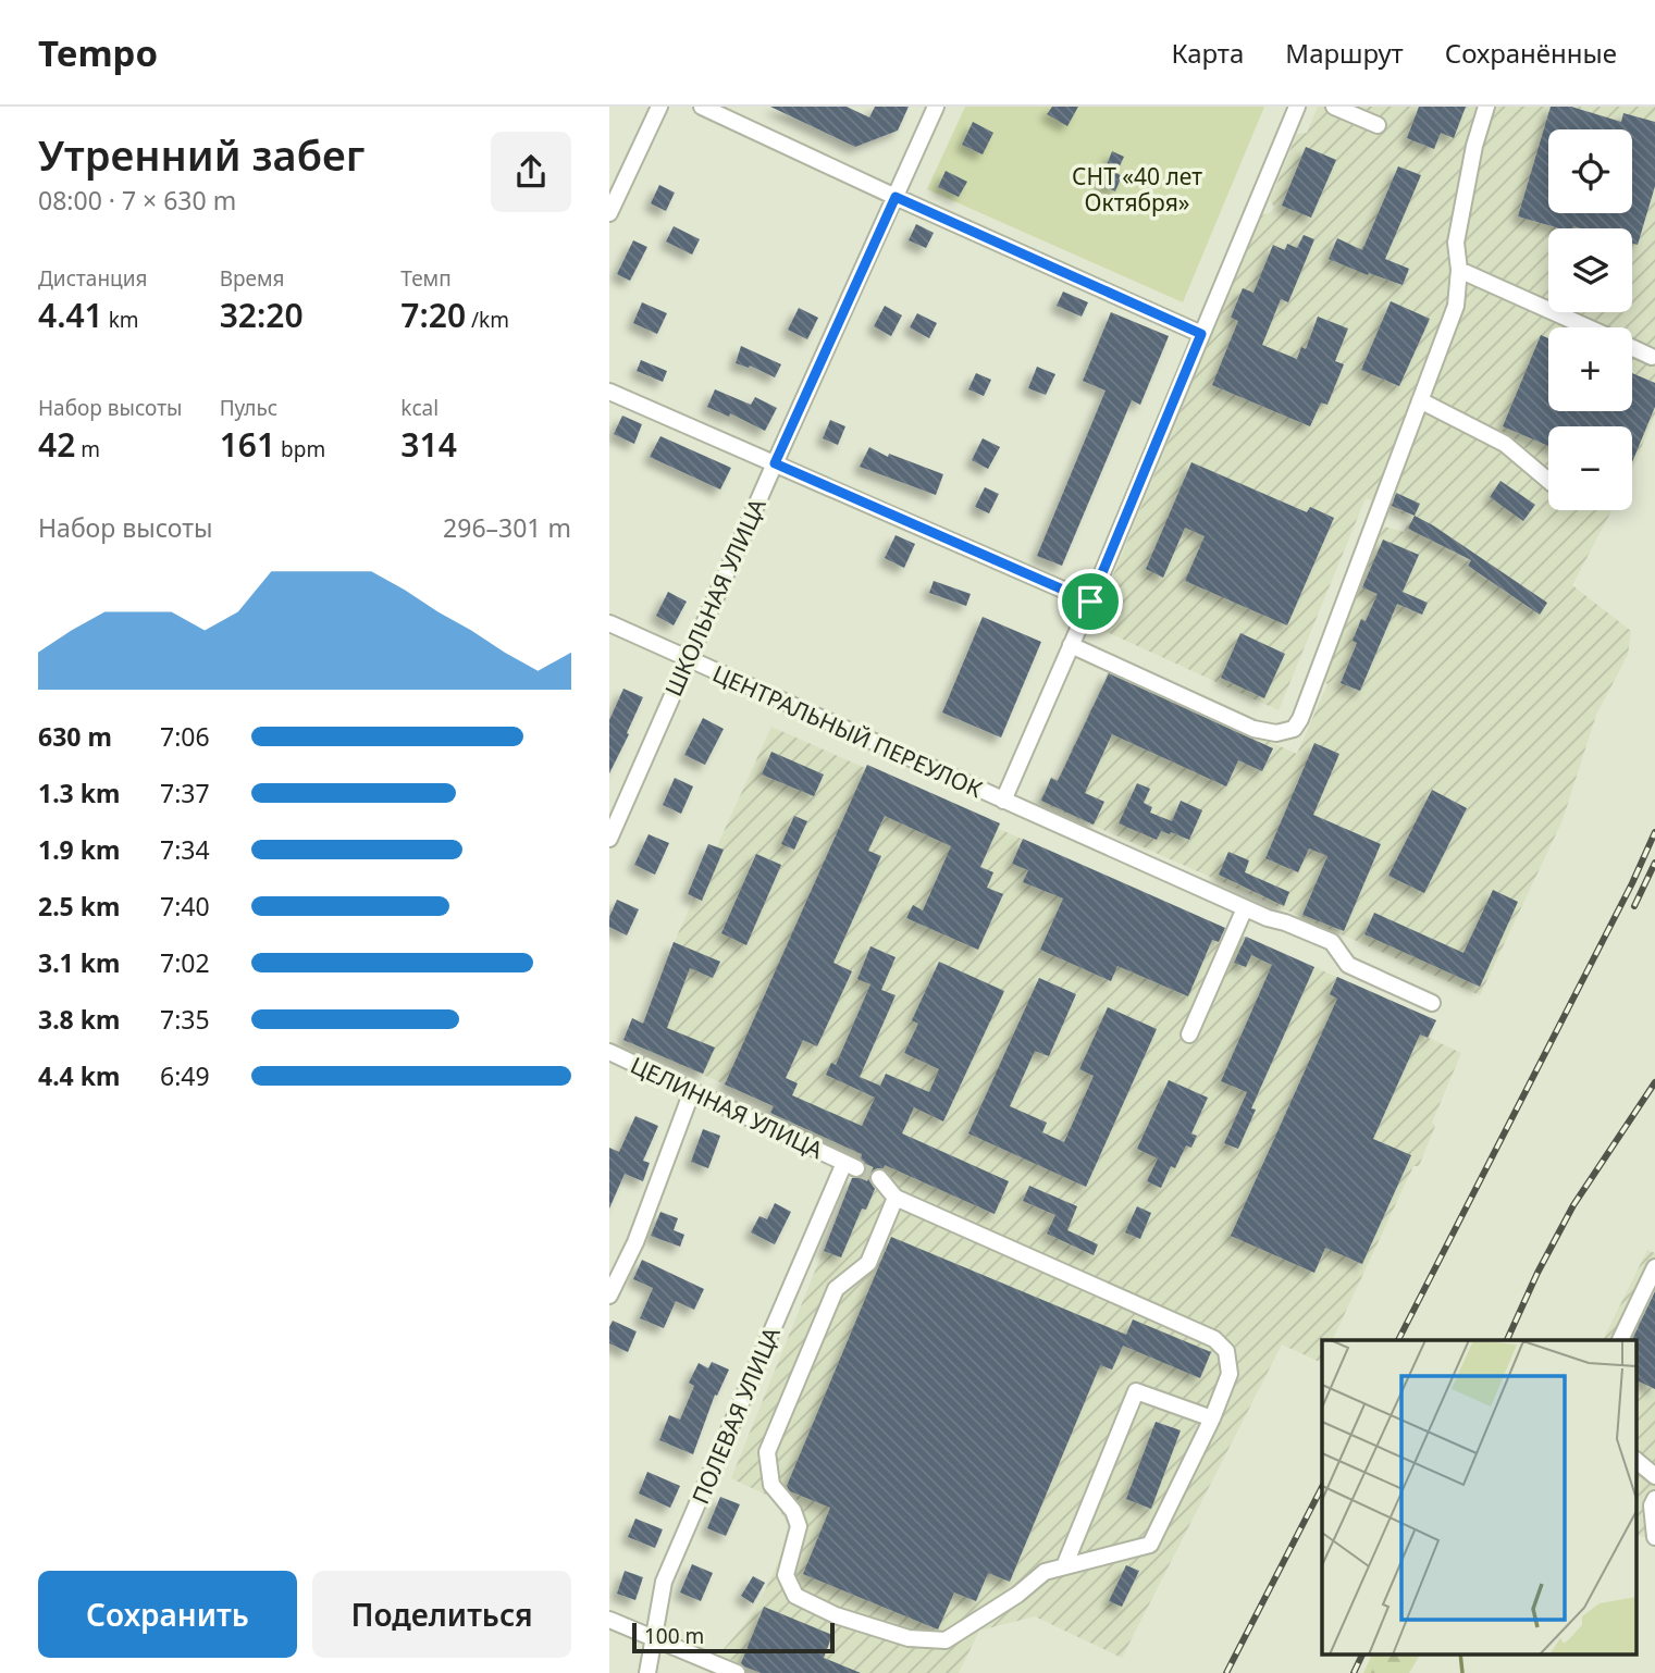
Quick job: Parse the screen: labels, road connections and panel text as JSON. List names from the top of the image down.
{
  "streets": {
    "street": [
      "ШКОЛЬНАЯ УЛИЦА",
      "ЦЕНТРАЛЬНЫЙ ПЕРЕУЛОК",
      "ЦЕЛИННАЯ УЛИЦА",
      "ПОЛЕВАЯ УЛИЦА"
    ]
  },
  "crossings": [
    ["ШКОЛЬНАЯ УЛИЦА", "ЦЕНТРАЛЬНЫЙ ПЕРЕУЛОК"],
    ["ЦЕЛИННАЯ УЛИЦА", "ПОЛЕВАЯ УЛИЦА"]
  ],
  "parks": ["СНТ «40 лет Октября»"],
  "scale_bar": "100 m",
  "page": {
    "header": "Tempo",
    "nav": ["Карта", "Маршрут", "Сохранённые"],
    "heading": ["Утренний забег", "08:00 · 7 × 630 m"],
    "map_buttons": ["+", "−"],
    "stats": [
      ["Дистанция", "4.41 km"],
      ["Время", "32:20"],
      ["Темп", "7:20 /km"],
      ["Набор высоты", "42 m"],
      ["Пульс", "161 bpm"],
      ["kcal", "314"]
    ],
    "chart": ["Набор высоты", "296–301 m"],
    "list": [
      {
        "name": "630 m",
        "note": "7:06"
      },
      {
        "name": "1.3 km",
        "note": "7:37"
      },
      {
        "name": "1.9 km",
        "note": "7:34"
      },
      {
        "name": "2.5 km",
        "note": "7:40"
      },
      {
        "name": "3.1 km",
        "note": "7:02"
      },
      {
        "name": "3.8 km",
        "note": "7:35"
      },
      {
        "name": "4.4 km",
        "note": "6:49"
      }
    ],
    "buttons": ["Сохранить", "Поделиться"],
    "scale": "100 m"
  }
}
